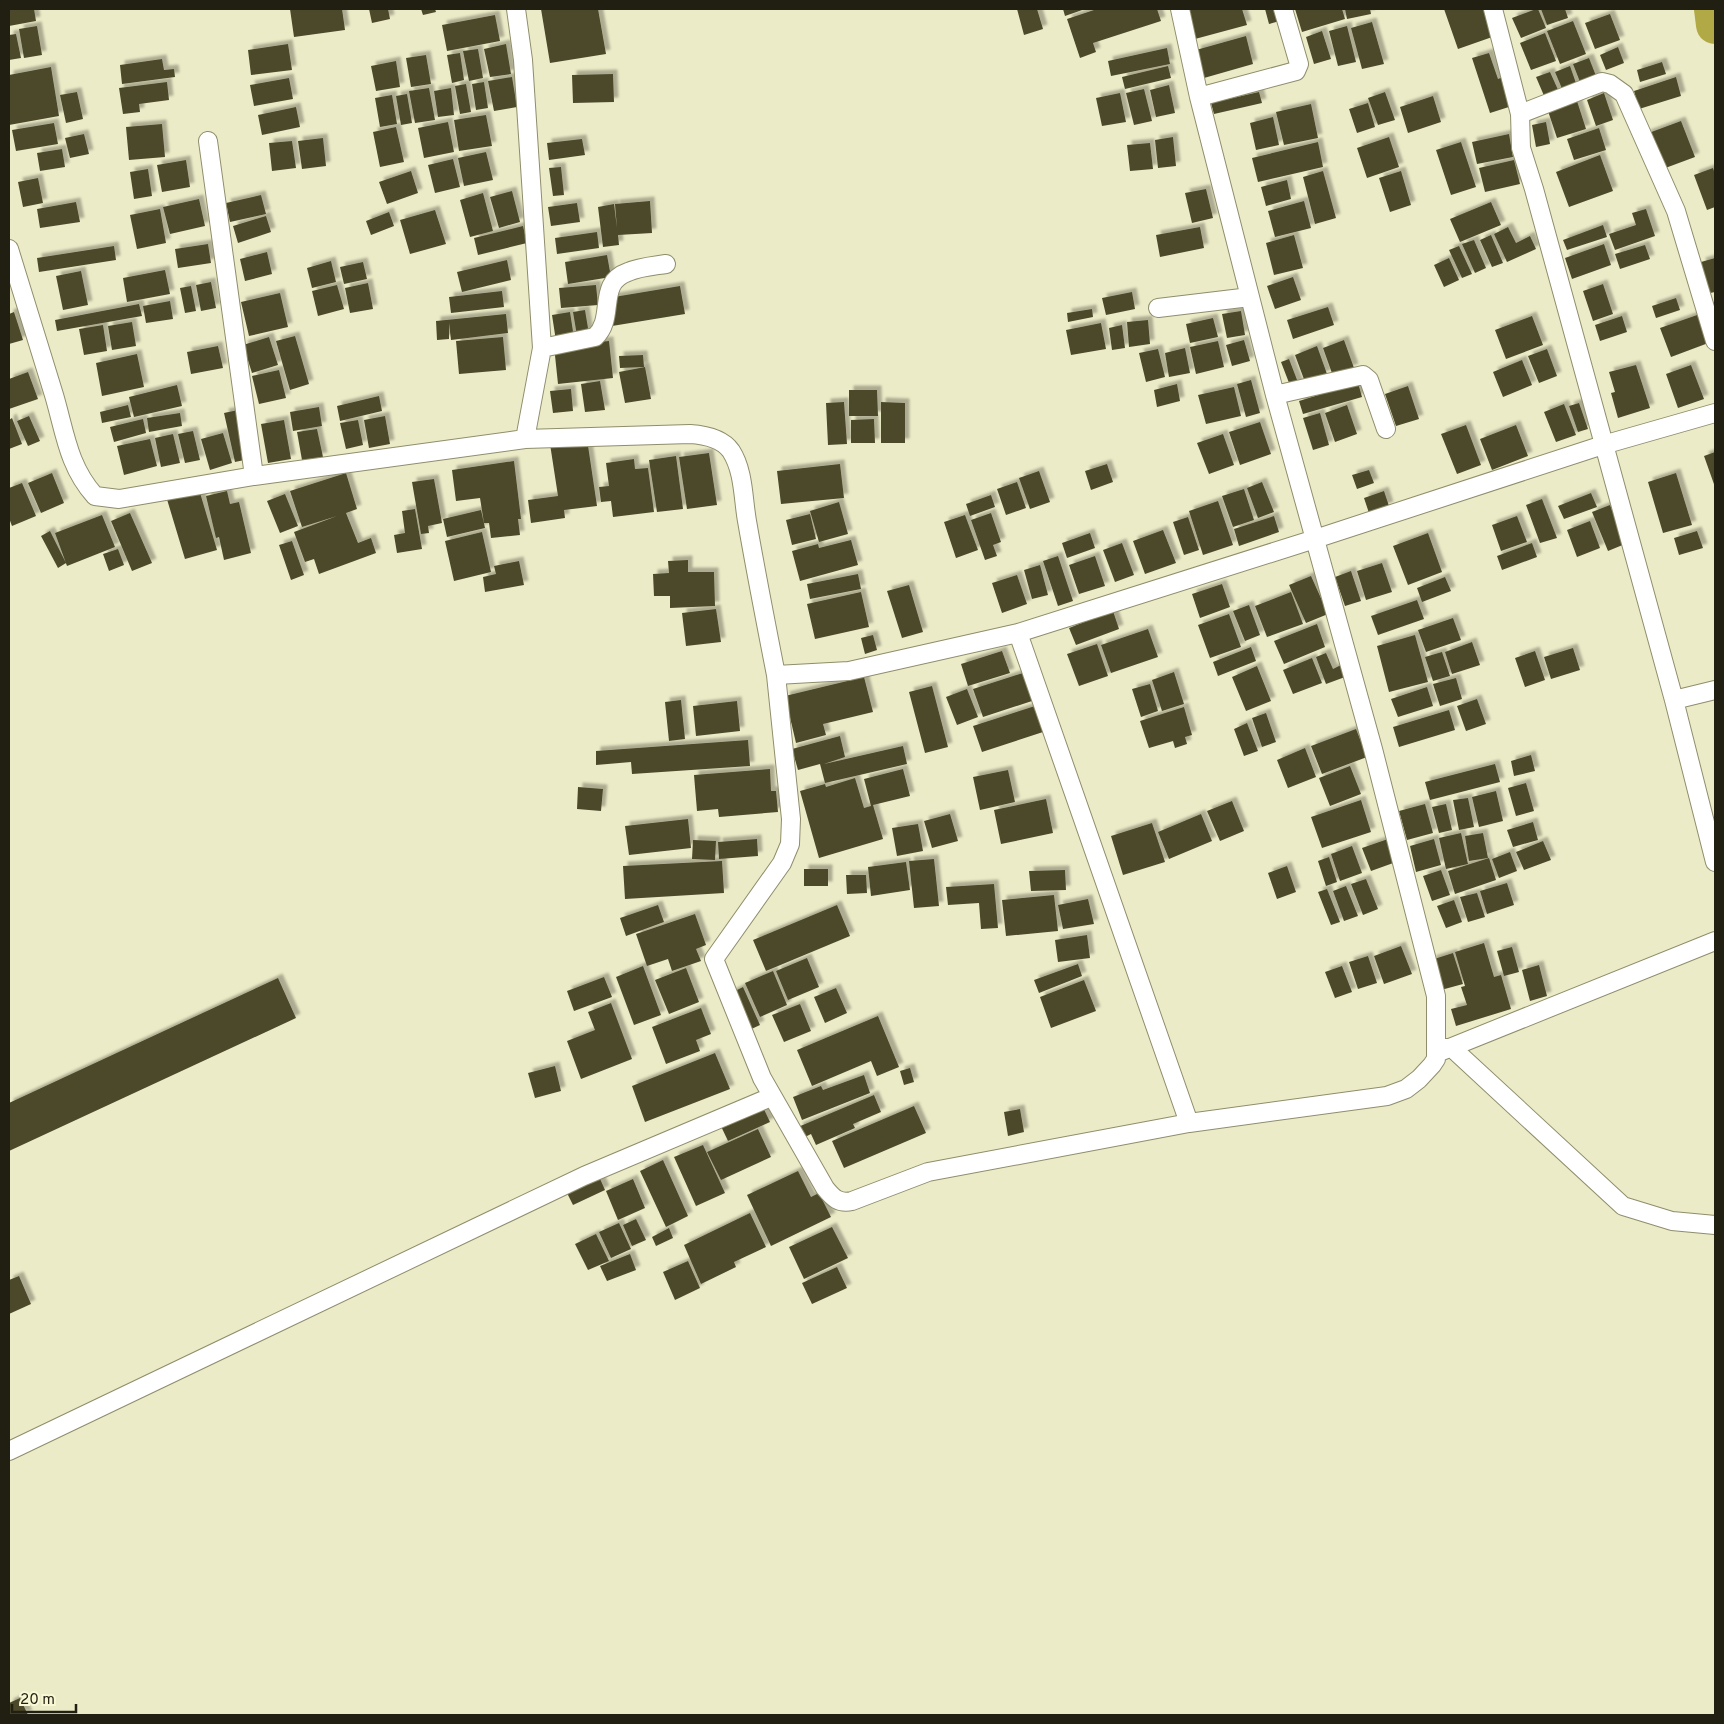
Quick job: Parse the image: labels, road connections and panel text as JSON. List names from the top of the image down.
{
  "scale_bar": "20 m"
}
